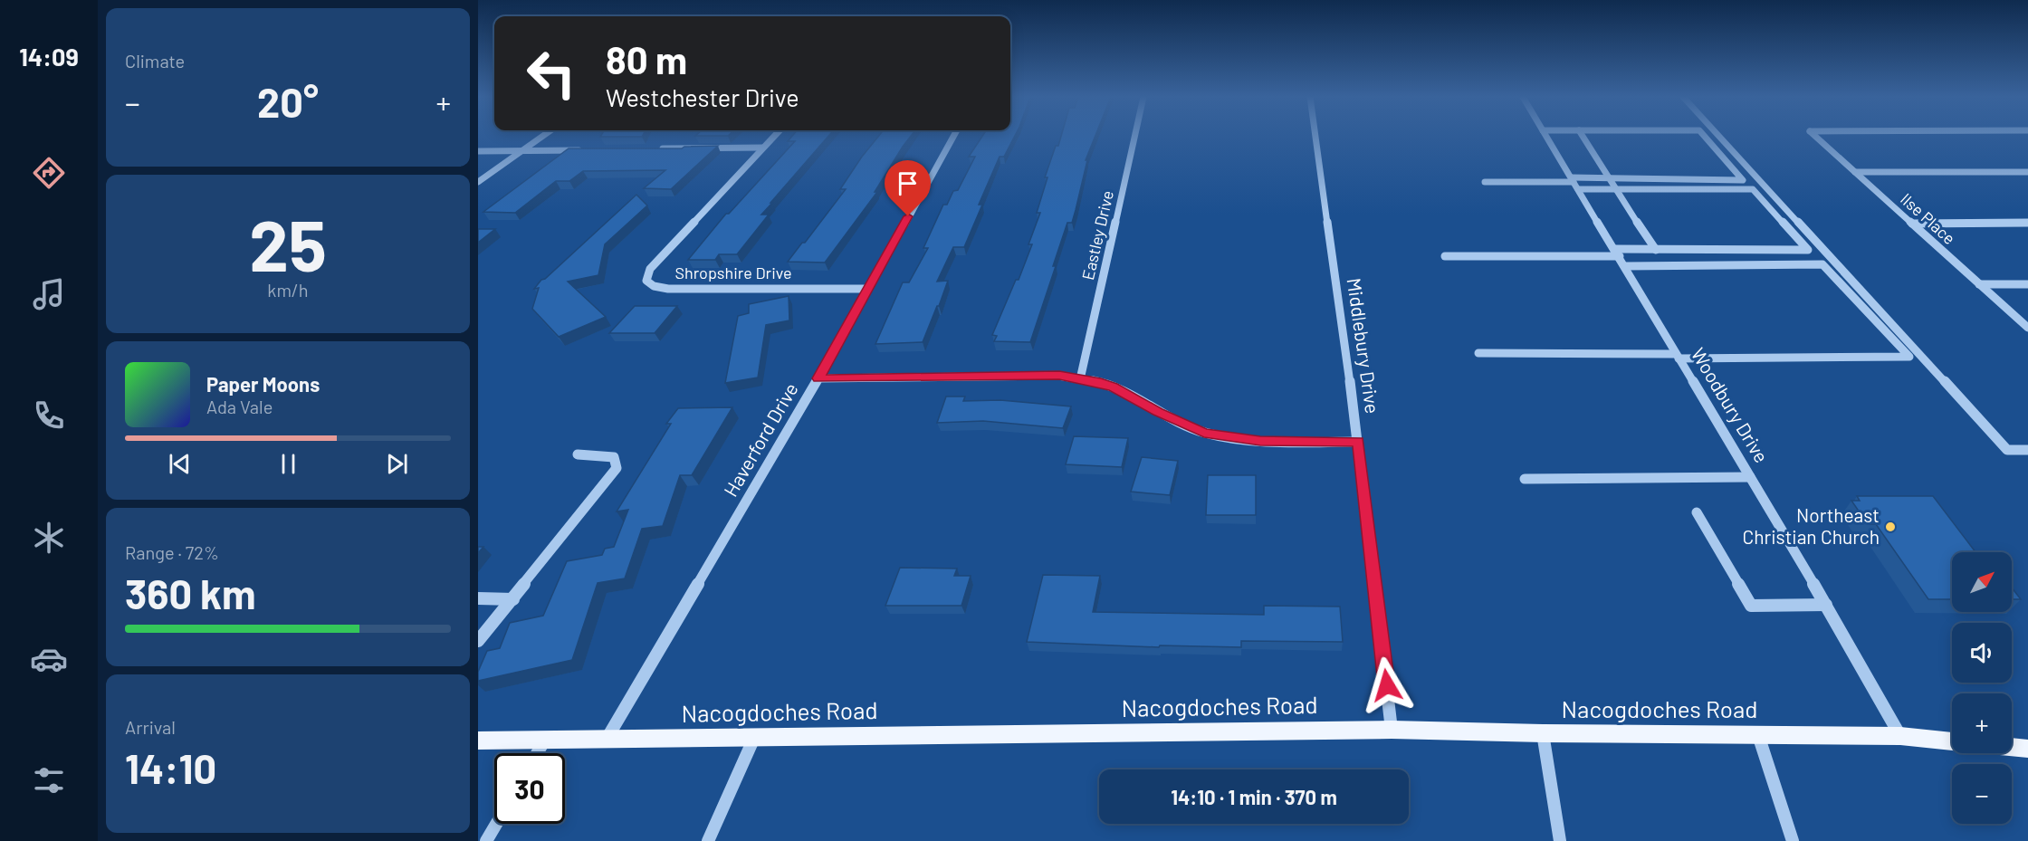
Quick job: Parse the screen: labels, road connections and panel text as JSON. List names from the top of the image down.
{
  "streets": {
    "main road": ["Nacogdoches Road"],
    "street": [
      "Ilse Place",
      "Eastley Drive",
      "Shropshire Drive",
      "Middlebury Drive",
      "Woodbury Drive",
      "Haverford Drive"
    ]
  },
  "crossings": [
    ["Shropshire Drive", "Haverford Drive"],
    ["Middlebury Drive", "Nacogdoches Road"],
    ["Woodbury Drive", "Nacogdoches Road"],
    ["Haverford Drive", "Nacogdoches Road"]
  ],
  "places": ["Northeast Christian Church"],
  "north": "top right",
  "page": {
    "tabs": "14:09",
    "tile": [
      "Climate",
      ["25", "km/h"],
      ["Range · 72%", "360 km"],
      ["Arrival", "14:10"]
    ],
    "turn": ["80 m", "Westchester Drive"],
    "heat": ["−", "20°", "+"],
    "song": ["Paper Moons", "Ada Vale"],
    "map_buttons": ["+", "−"],
    "limit": "30",
    "trip": "14:10 · 1 min · 370 m"
  }
}
